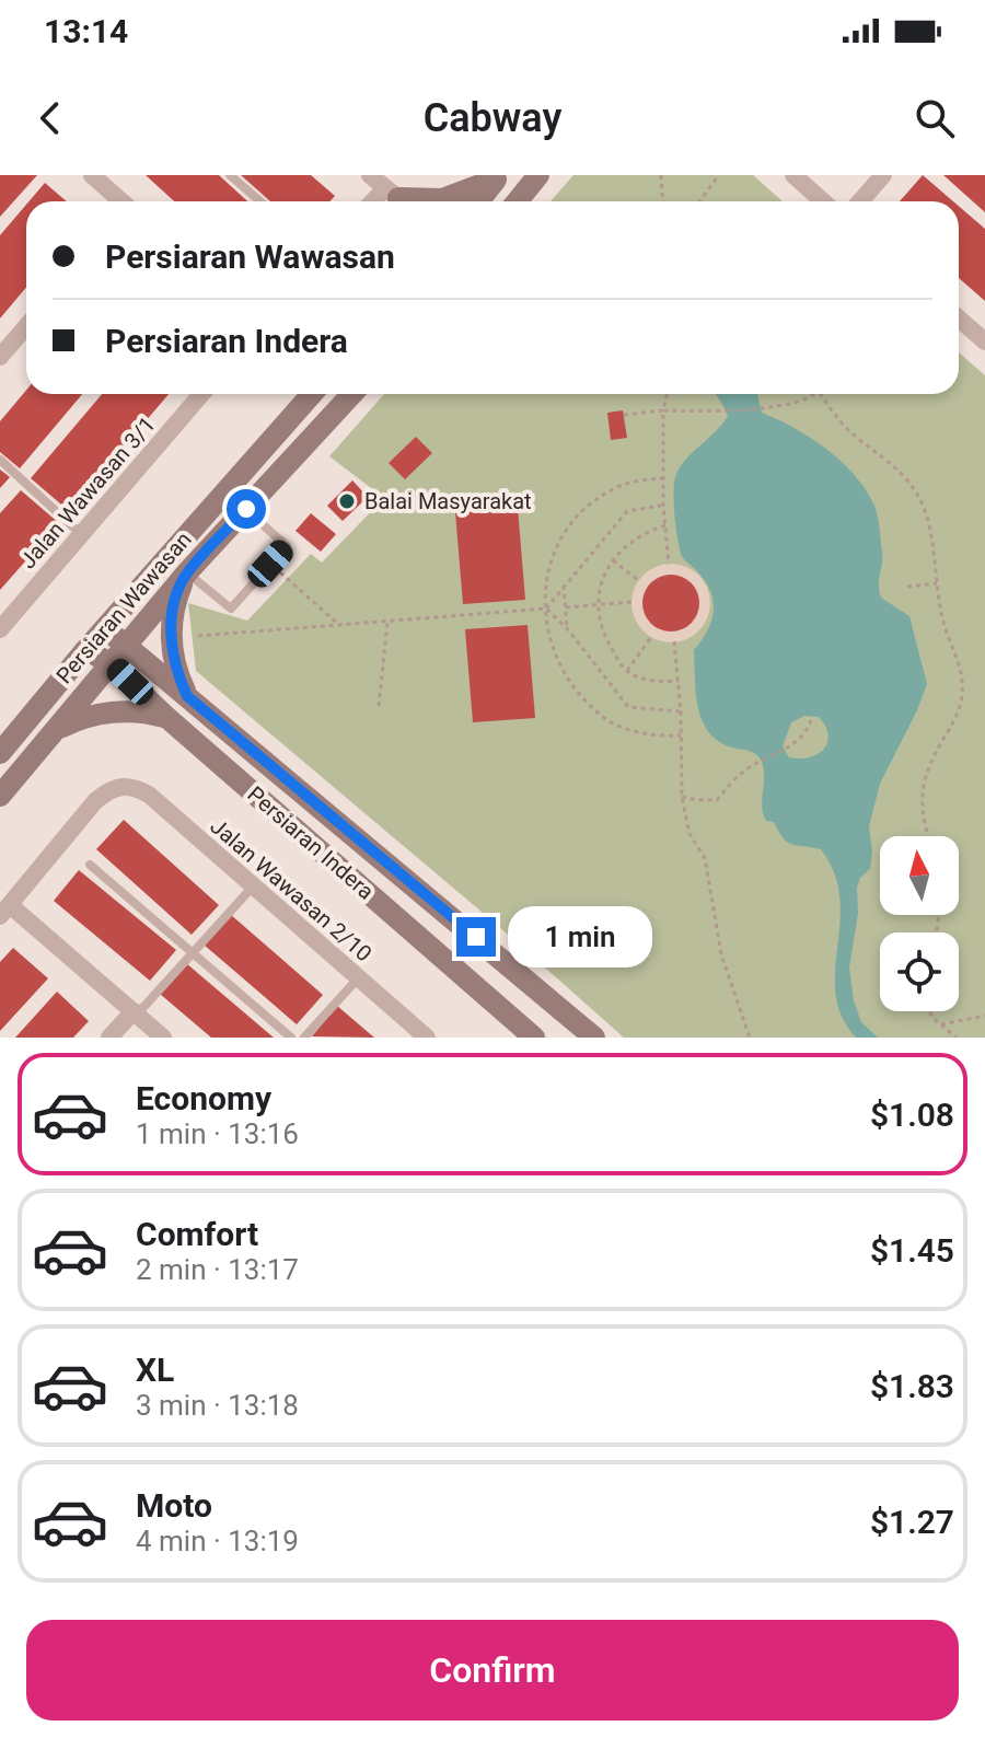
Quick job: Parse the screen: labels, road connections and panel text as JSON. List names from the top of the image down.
{
  "streets": {
    "main road": ["Persiaran Wawasan", "Persiaran Indera"],
    "street": ["Jalan Wawasan 3/1", "Jalan Wawasan 2/10"]
  },
  "crossings": [
    ["Persiaran Wawasan", "Persiaran Indera"]
  ],
  "places": ["Balai Masyarakat"],
  "north": "top",
  "page": {
    "status": "13:14",
    "header": "Cabway",
    "banner": ["Persiaran Wawasan", "Persiaran Indera"],
    "bubble": "1 min",
    "list": [
      {
        "name": "Economy",
        "note": "1 min · 13:16",
        "value": "$1.08"
      },
      {
        "name": "Comfort",
        "note": "2 min · 13:17",
        "value": "$1.45"
      },
      {
        "name": "XL",
        "note": "3 min · 13:18",
        "value": "$1.83"
      },
      {
        "name": "Moto",
        "note": "4 min · 13:19",
        "value": "$1.27"
      }
    ],
    "buttons": "Confirm"
  }
}
